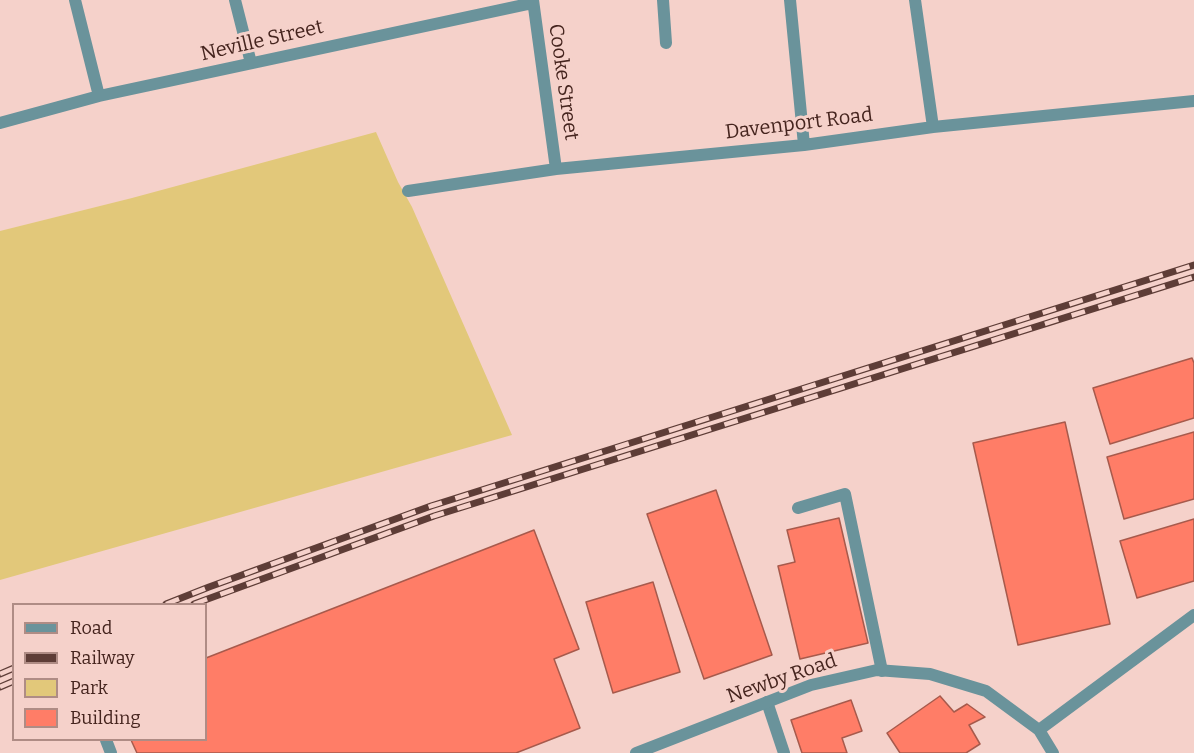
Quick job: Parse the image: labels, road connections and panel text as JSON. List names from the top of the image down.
{
  "streets": {
    "street": [
      "Neville Street",
      "Cooke Street",
      "Davenport Road",
      "Newby Road"
    ]
  },
  "crossings": [
    ["Neville Street", "Cooke Street"],
    ["Cooke Street", "Davenport Road"]
  ],
  "legend": [
    "Road",
    "Railway",
    "Park",
    "Building"
  ]
}
